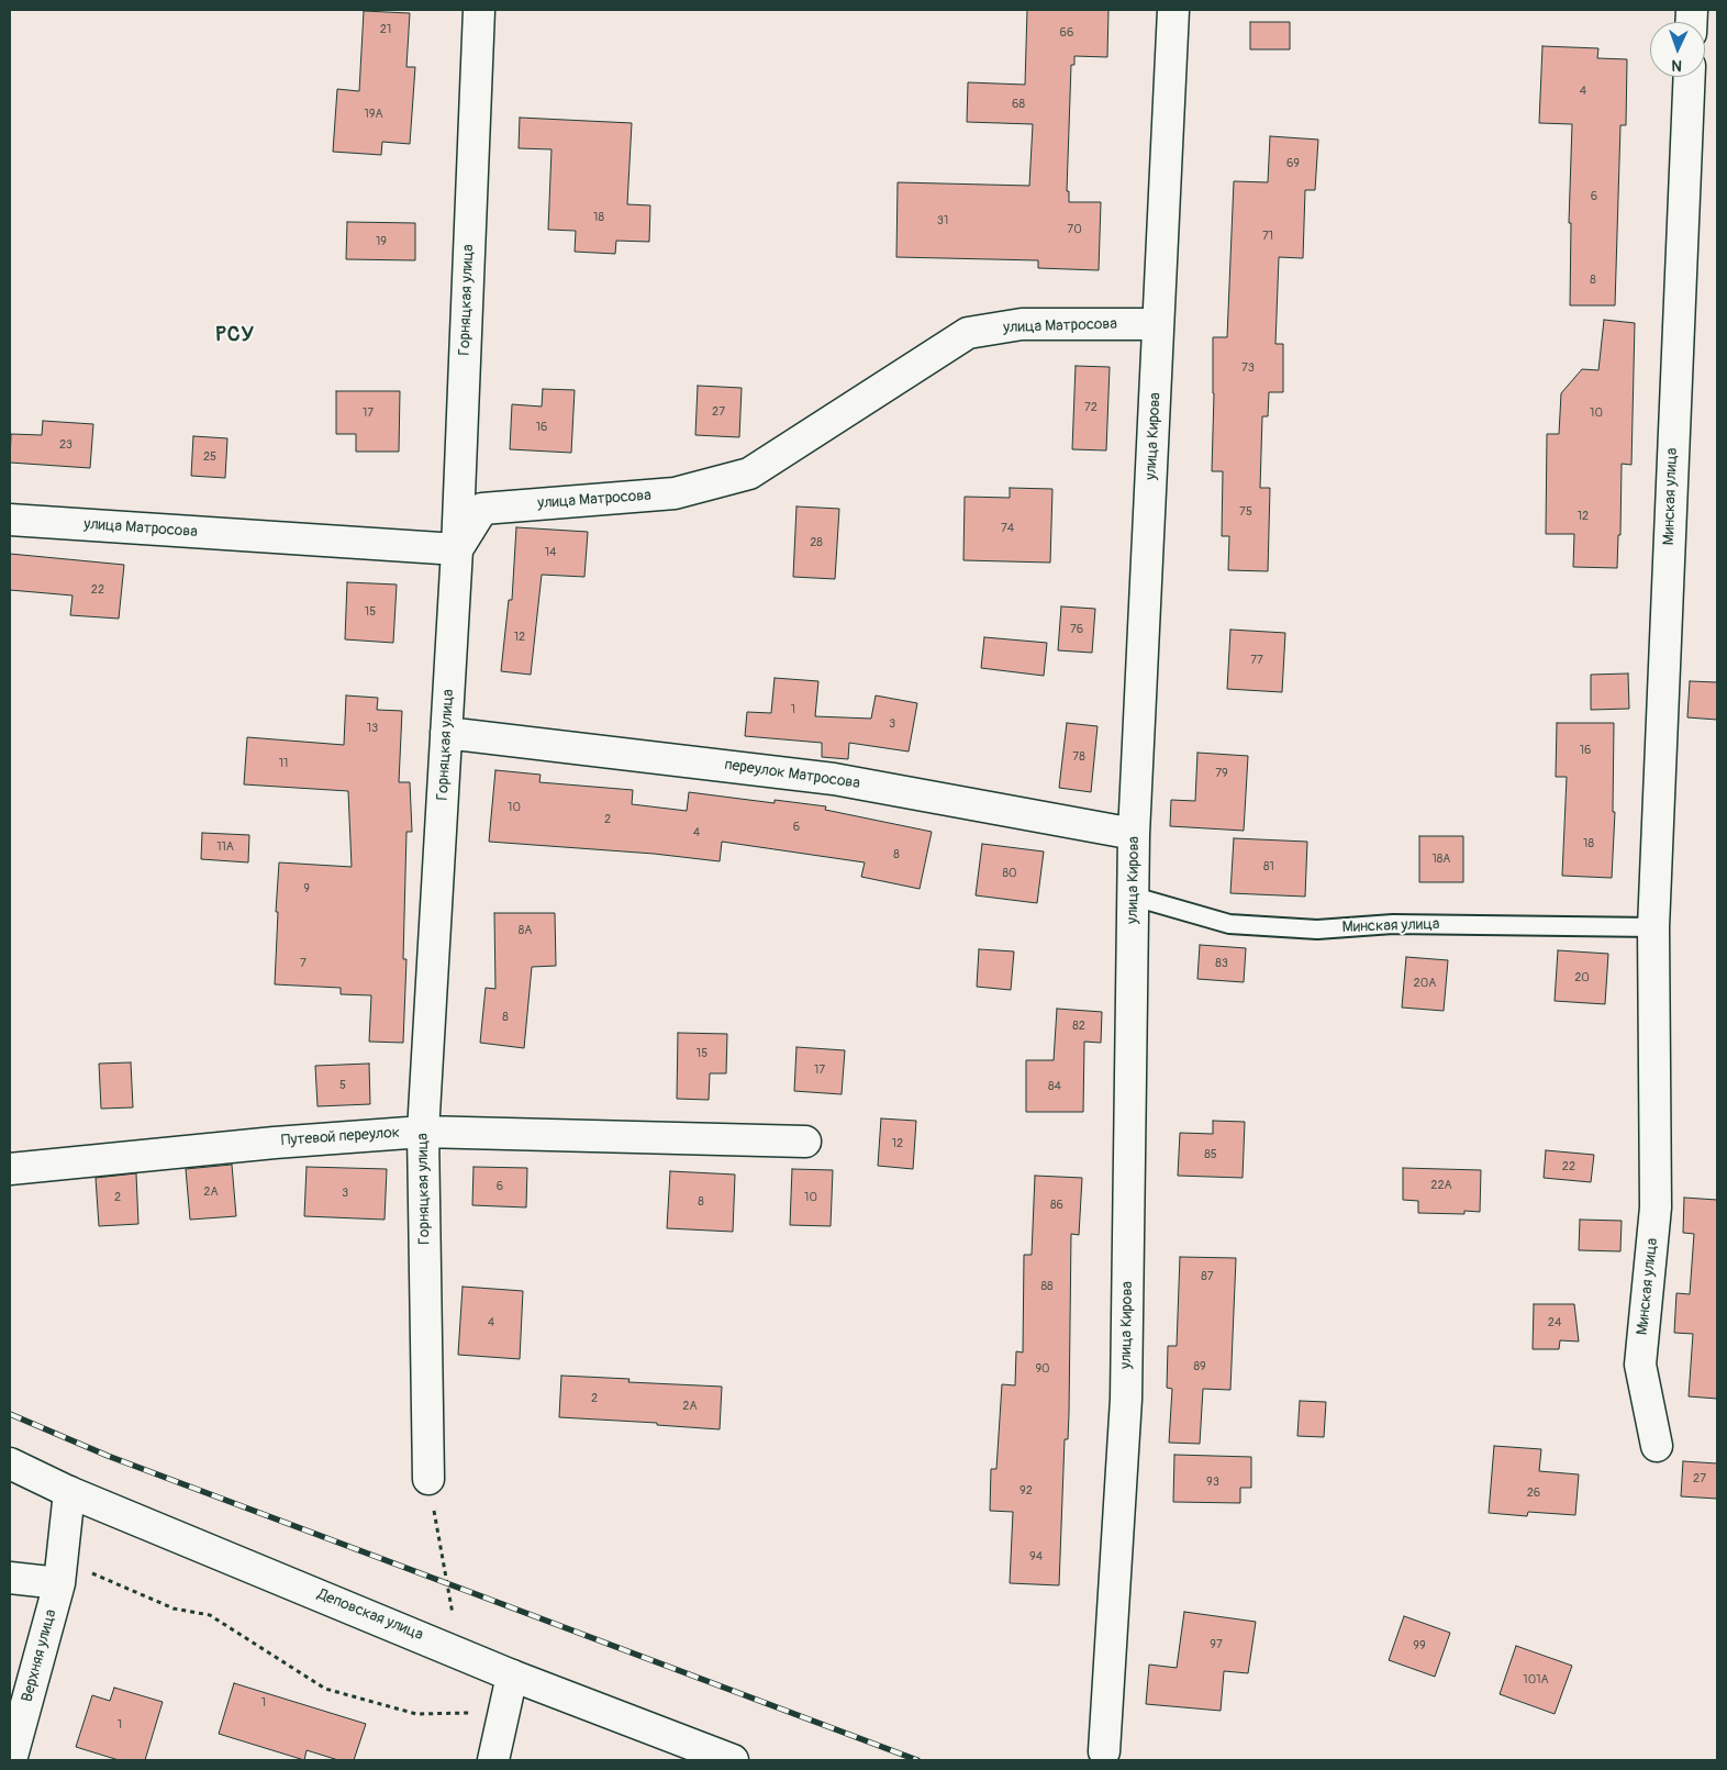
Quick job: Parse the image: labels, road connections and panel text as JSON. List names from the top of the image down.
{
  "streets": {
    "street": [
      "Горняцкая улица",
      "улица Матросова",
      "улица Кирова",
      "Минская улица",
      "переулок Матросова",
      "Путевой переулок",
      "Деповская улица",
      "Верхняя улица"
    ]
  },
  "crossings": [
    ["Горняцкая улица", "улица Матросова"],
    ["Горняцкая улица", "переулок Матросова"],
    ["Горняцкая улица", "Путевой переулок"],
    ["улица Матросова", "улица Кирова"],
    ["улица Кирова", "Минская улица"],
    ["улица Кирова", "переулок Матросова"],
    ["Деповская улица", "Верхняя улица"]
  ],
  "districts": ["РСУ"],
  "house_numbers": [
    "21",
    "66",
    "4",
    "68",
    "19А",
    "69",
    "6",
    "18",
    "31",
    "70",
    "71",
    "19",
    "8",
    "73",
    "72",
    "27",
    "17",
    "10",
    "16",
    "23",
    "25",
    "75",
    "12",
    "74",
    "28",
    "14",
    "22",
    "15",
    "76",
    "12",
    "77",
    "1",
    "3",
    "13",
    "16",
    "78",
    "11",
    "79",
    "10",
    "2",
    "6",
    "4",
    "18",
    "11А",
    "8",
    "18А",
    "81",
    "80",
    "9",
    "8А",
    "7",
    "83",
    "20",
    "20А",
    "8",
    "82",
    "15",
    "17",
    "5",
    "84",
    "12",
    "85",
    "22",
    "22А",
    "6",
    "2А",
    "3",
    "2",
    "10",
    "8",
    "86",
    "87",
    "88",
    "4",
    "24",
    "89",
    "90",
    "2",
    "2А",
    "27",
    "93",
    "92",
    "26",
    "94",
    "97",
    "99",
    "101А",
    "1",
    "1"
  ],
  "north": "bottom"
}
